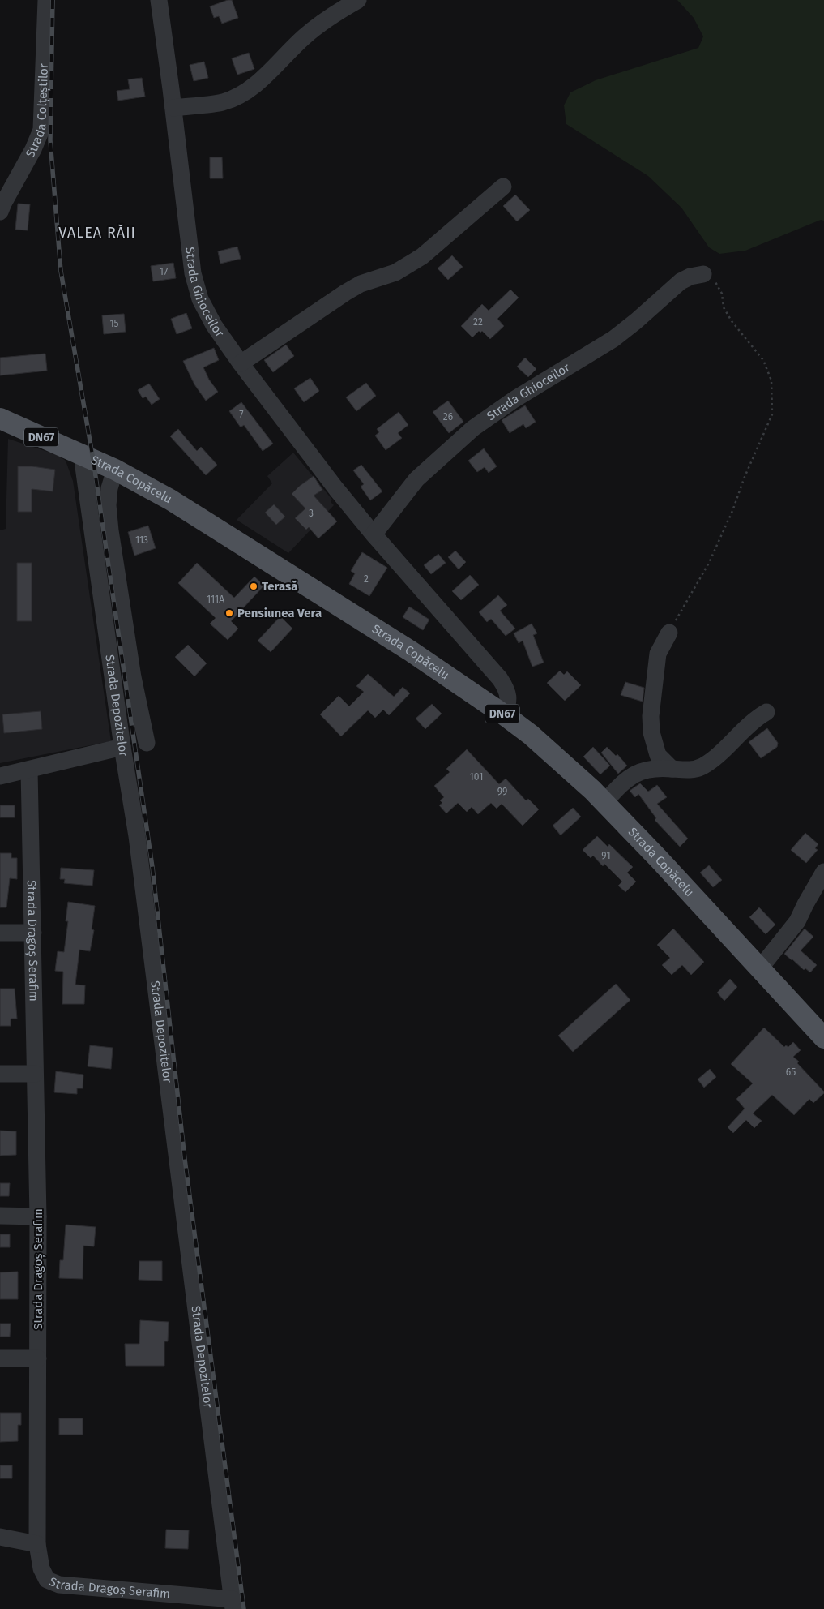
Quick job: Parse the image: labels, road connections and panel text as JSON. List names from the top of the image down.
{
  "streets": {
    "main road": ["DN67", "Strada Copăcelu"],
    "street": [
      "Strada Colțeștilor",
      "Strada Ghioceilor",
      "Strada Depozitelor",
      "Strada Dragoș Serafim"
    ]
  },
  "crossings": [
    ["Strada Ghioceilor", "Strada Copăcelu"],
    ["Strada Copăcelu", "Strada Depozitelor"],
    ["Strada Depozitelor", "Strada Dragoș Serafim"]
  ],
  "districts": ["VALEA RĂII"],
  "places": ["Terasă", "Pensiunea Vera"],
  "house_numbers": [
    "17",
    "22",
    "15",
    "7",
    "26",
    "3",
    "113",
    "2",
    "111A",
    "101",
    "99",
    "91",
    "65"
  ]
}
